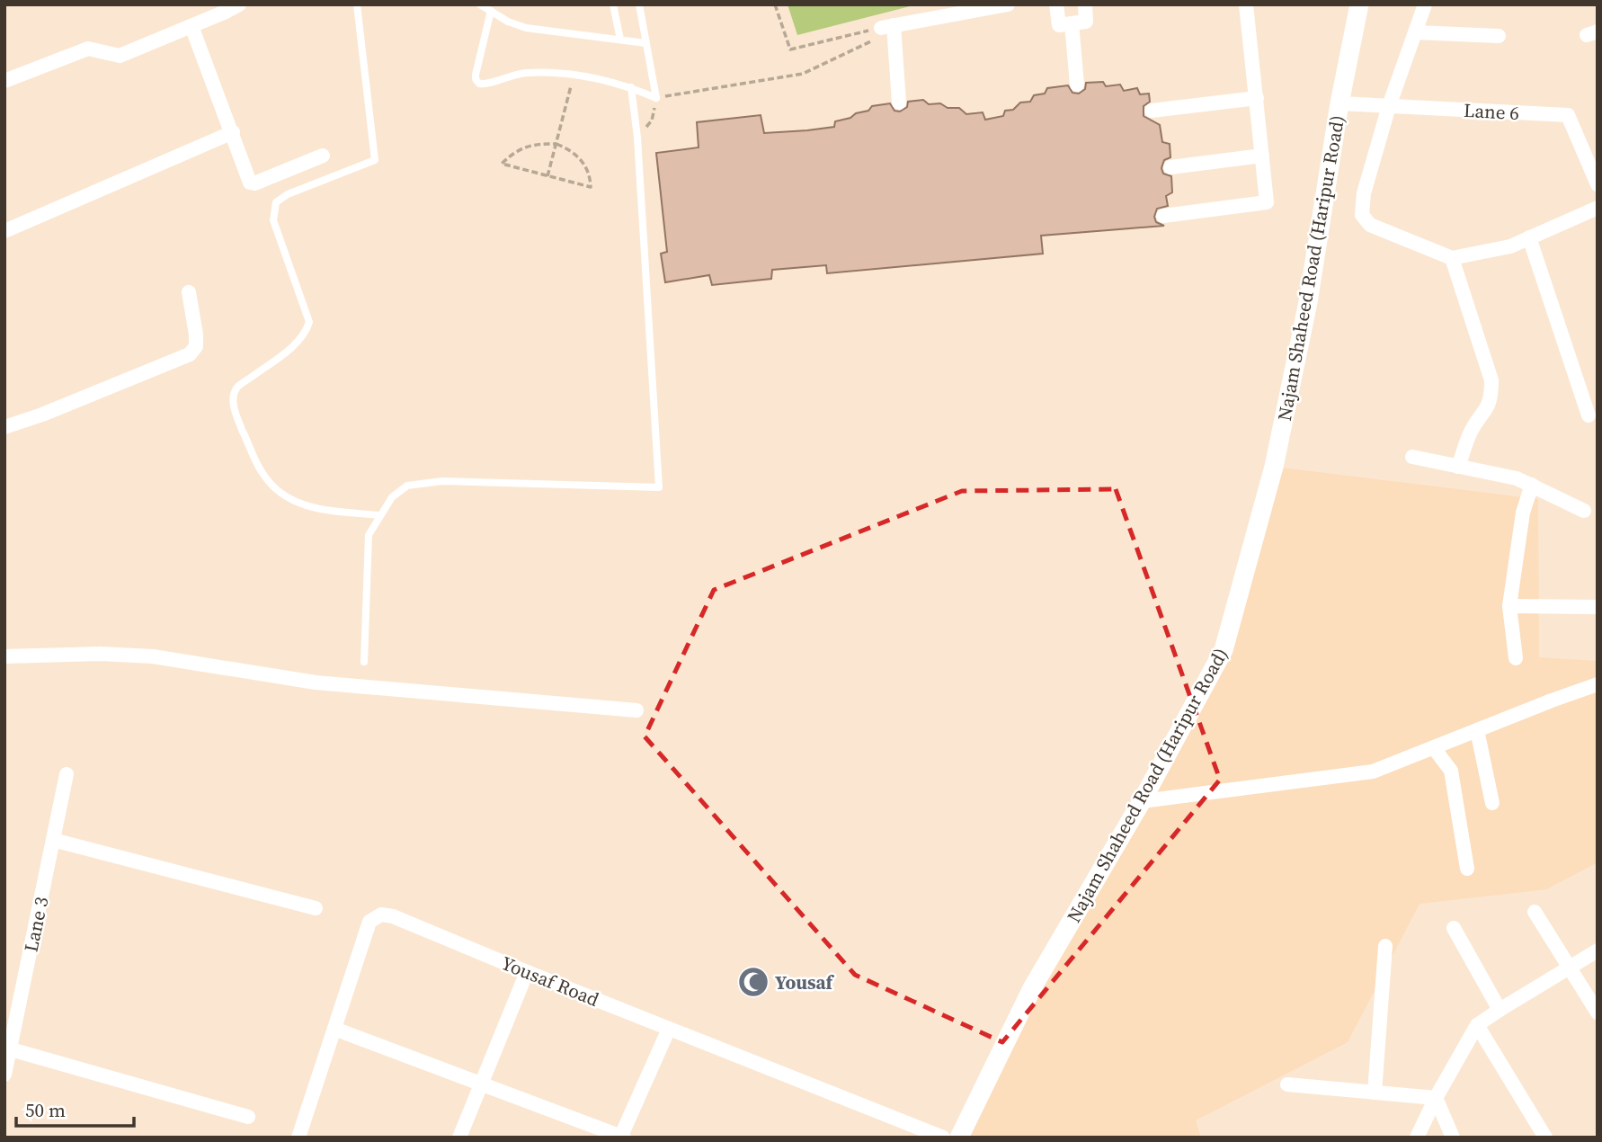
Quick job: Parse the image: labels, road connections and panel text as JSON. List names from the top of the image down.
{
  "streets": {
    "main road": ["Najam Shaheed Road (Haripur Road)"],
    "street": ["Lane 6", "Lane 3", "Yousaf Road"]
  },
  "crossings": [
    ["Lane 6", "Najam Shaheed Road (Haripur Road)"]
  ],
  "places": {
    "mosque": ["Yousaf"]
  },
  "scale_bar": "50 m"
}
